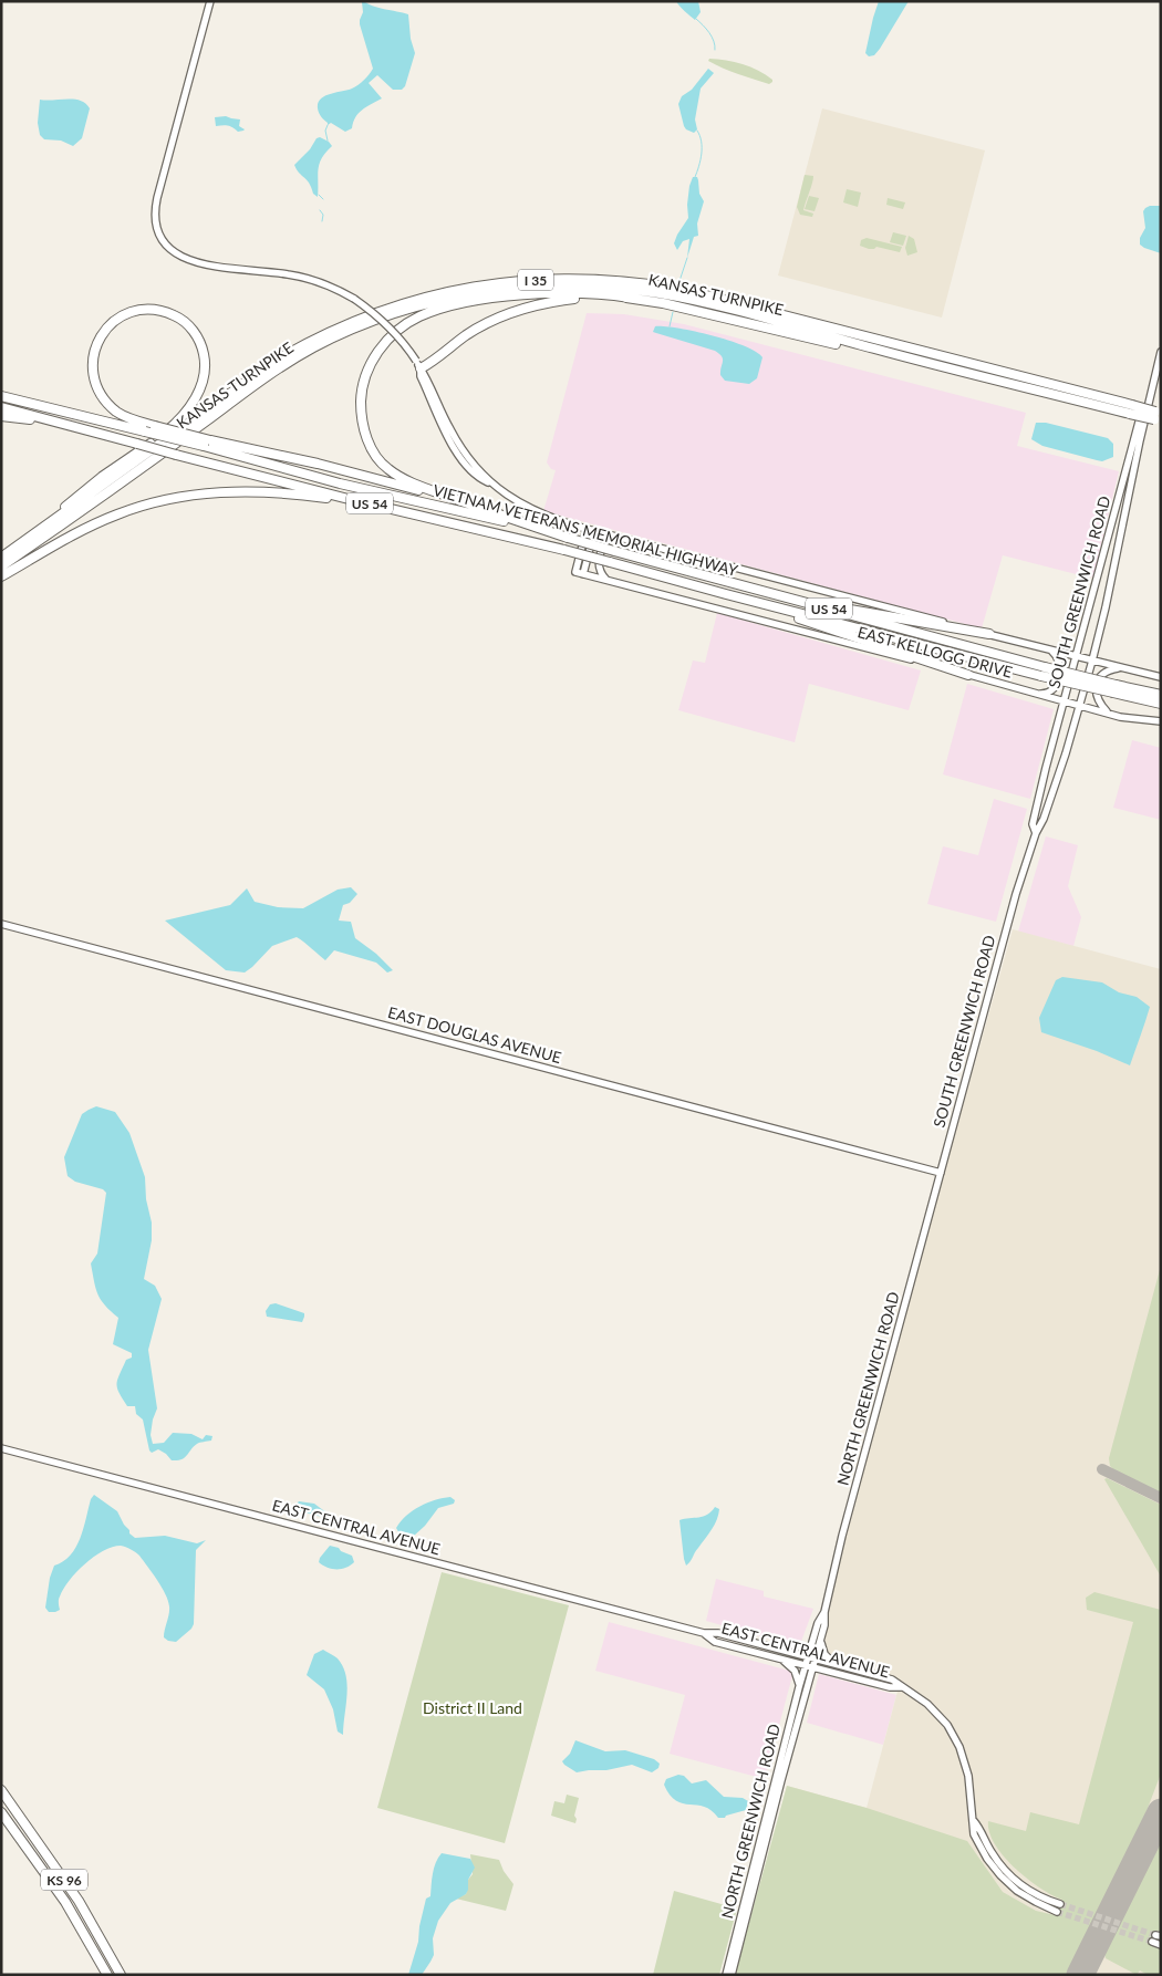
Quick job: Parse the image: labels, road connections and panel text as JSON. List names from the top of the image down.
{
  "streets": {
    "highway": [
      "I 35",
      "KANSAS TURNPIKE",
      "US 54",
      "VIETNAM VETERANS MEMORIAL HIGHWAY",
      "KS 96"
    ],
    "main road": [
      "SOUTH GREENWICH ROAD",
      "EAST KELLOGG DRIVE",
      "EAST DOUGLAS AVENUE",
      "NORTH GREENWICH ROAD",
      "EAST CENTRAL AVENUE"
    ]
  },
  "crossings": [
    ["SOUTH GREENWICH ROAD", "EAST KELLOGG DRIVE"],
    ["SOUTH GREENWICH ROAD", "EAST DOUGLAS AVENUE"],
    ["SOUTH GREENWICH ROAD", "NORTH GREENWICH ROAD"],
    ["EAST DOUGLAS AVENUE", "NORTH GREENWICH ROAD"],
    ["NORTH GREENWICH ROAD", "EAST CENTRAL AVENUE"]
  ],
  "parks": ["District II Land"]
}
